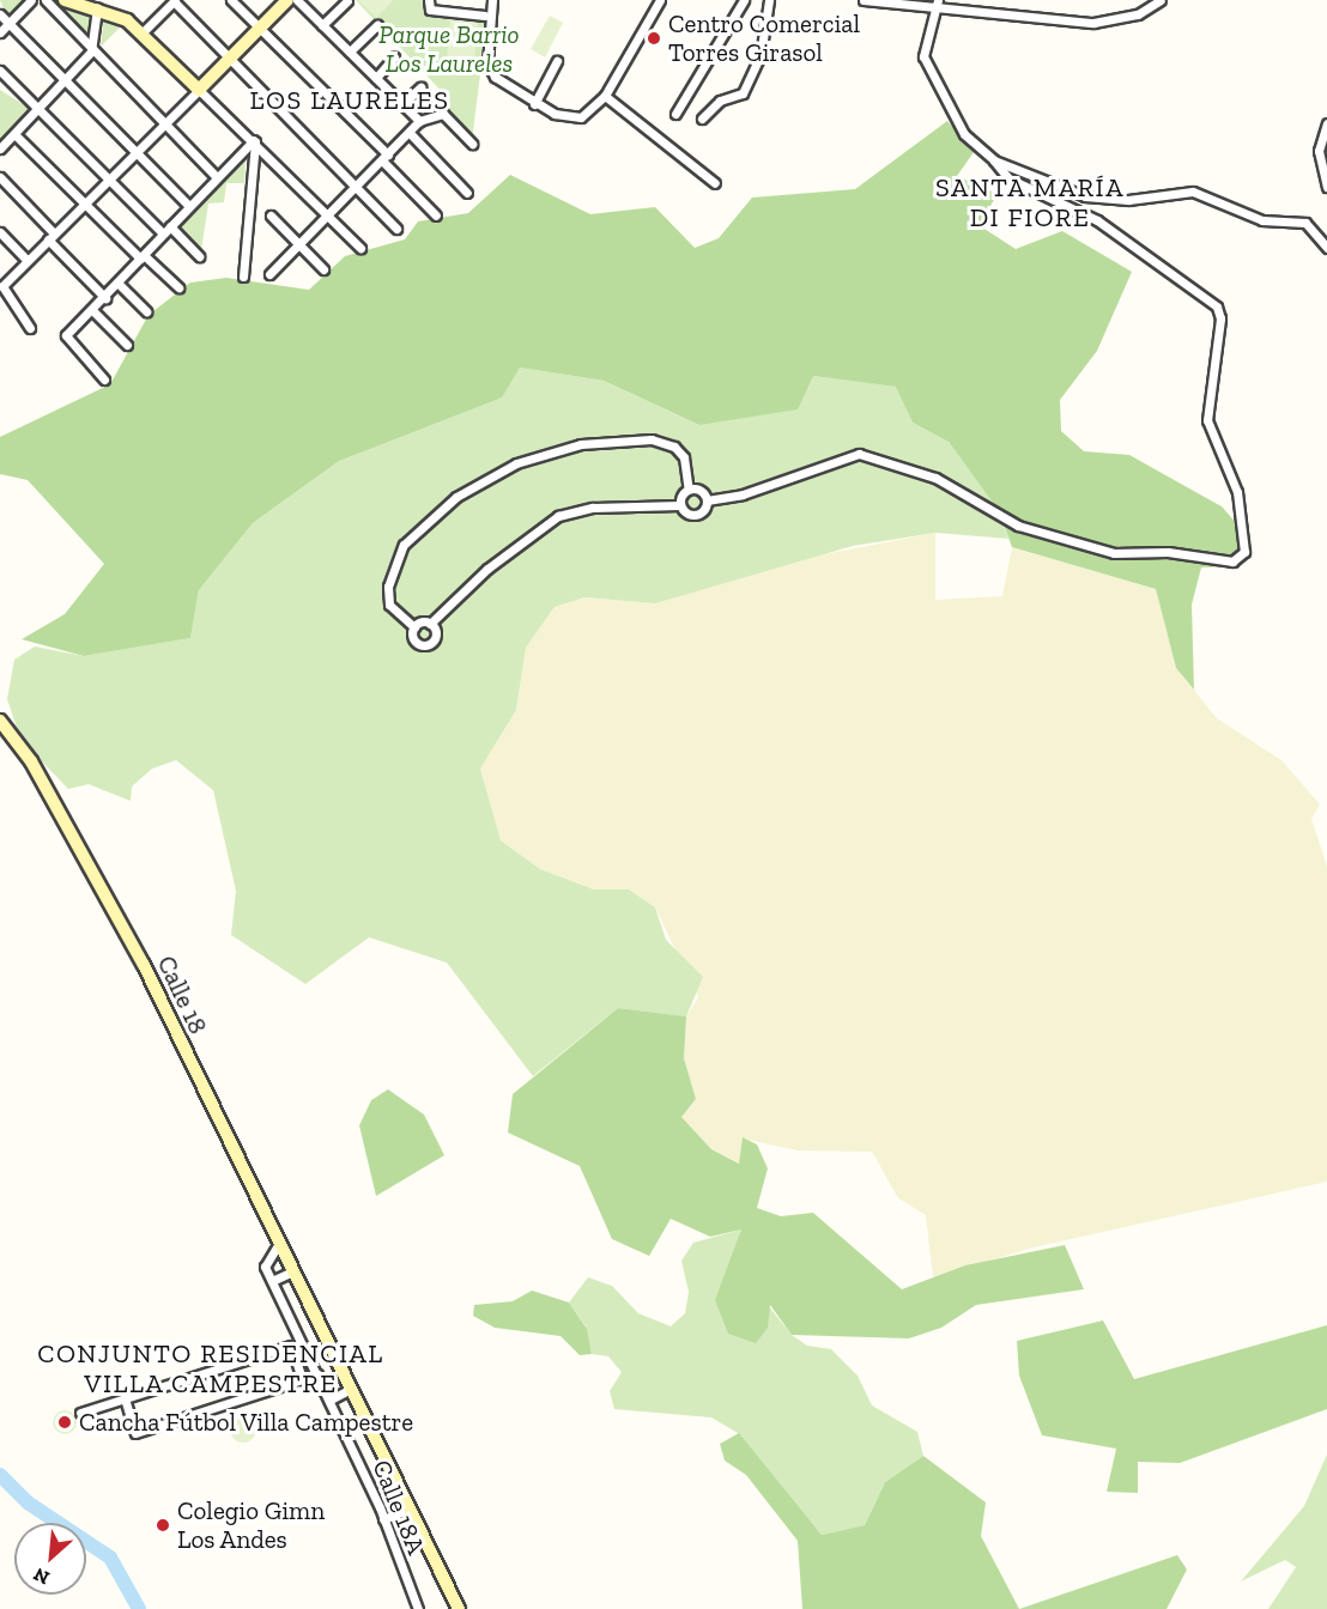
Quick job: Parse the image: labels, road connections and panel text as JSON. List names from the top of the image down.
{
  "streets": {
    "main road": ["Calle 18"],
    "street": ["Calle 18A"]
  },
  "crossings": [
    ["Calle 18", "Calle 18A"]
  ],
  "districts": ["LOS LAURELES", "SANTA MARÍA DI FIORE", "CONJUNTO RESIDENCIAL VILLA CAMPESTRE"],
  "parks": ["Parque Barrio Los Laureles"],
  "places": ["Centro Comercial Torres Girasol", "Cancha Fútbol Villa Campestre", "Colegio Gimn Los Andes"],
  "north": "bottom left"
}
